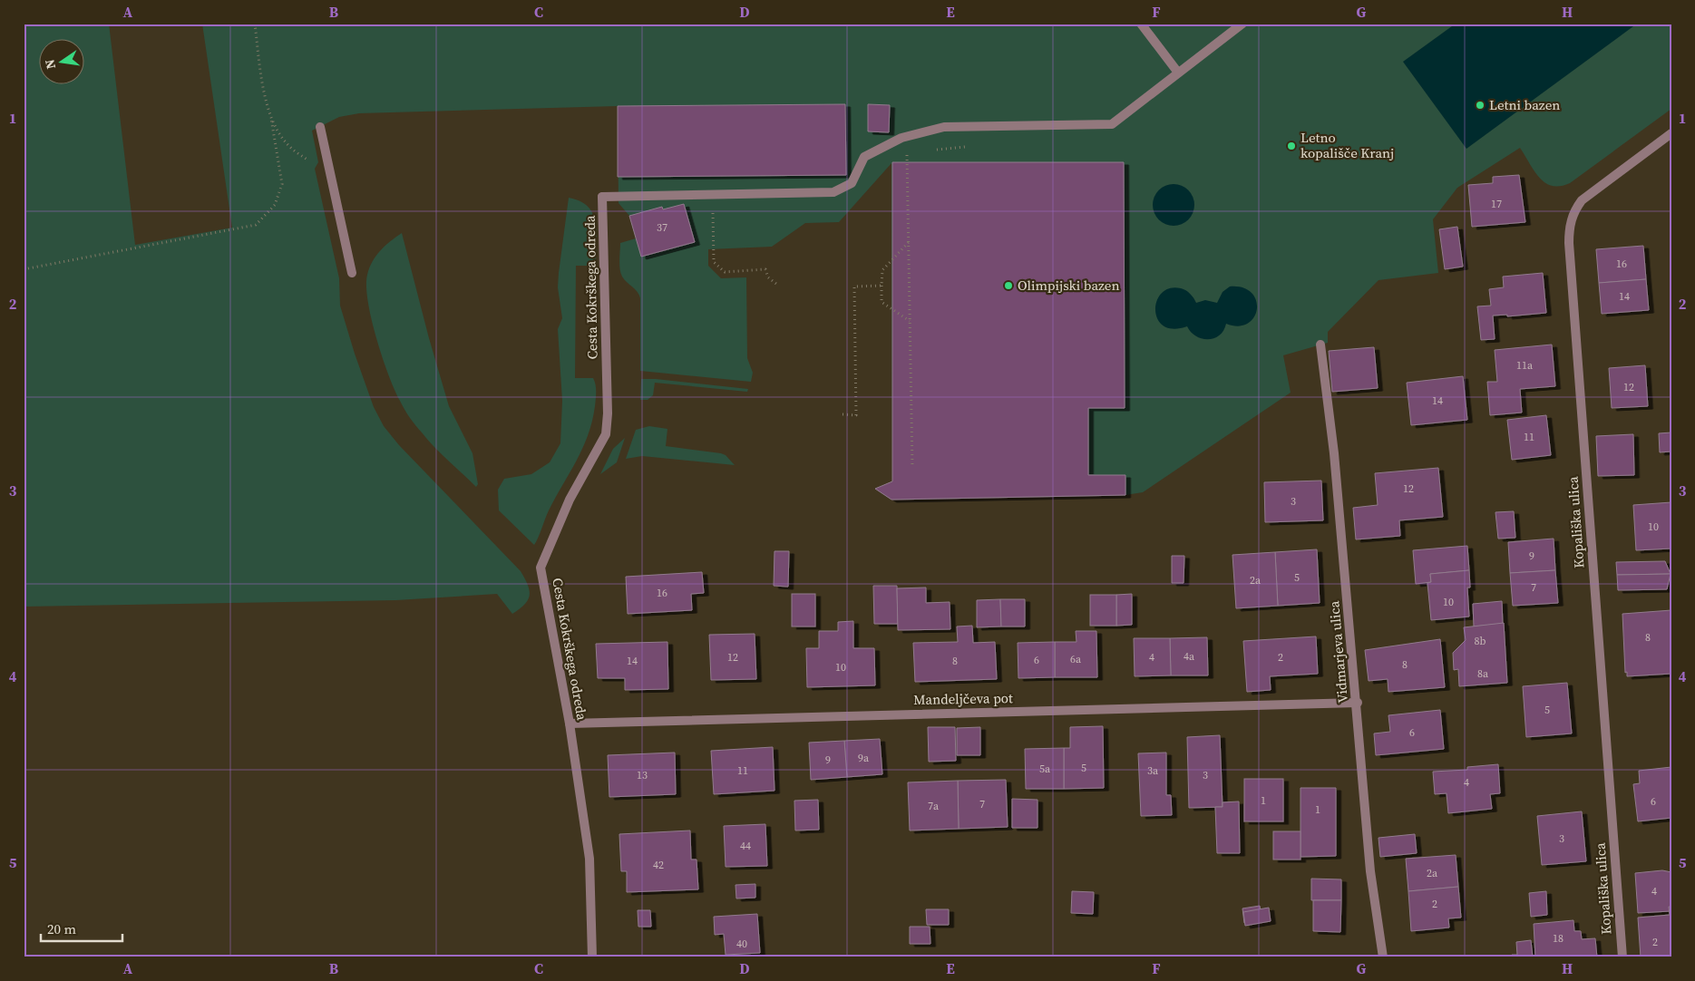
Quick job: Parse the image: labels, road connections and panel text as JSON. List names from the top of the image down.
{
  "streets": {
    "street": [
      "Cesta Kokrškega odreda",
      "Kopališka ulica",
      "Vidmarjeva ulica",
      "Mandeljčeva pot"
    ]
  },
  "crossings": [
    ["Cesta Kokrškega odreda", "Mandeljčeva pot"],
    ["Vidmarjeva ulica", "Mandeljčeva pot"]
  ],
  "places": ["Letni bazen", "Letno kopališče Kranj", "Olimpijski bazen"],
  "house_numbers": [
    "17",
    "37",
    "16",
    "14",
    "11a",
    "12",
    "14",
    "11",
    "12",
    "3",
    "10",
    "9",
    "5",
    "2a",
    "7",
    "16",
    "10",
    "8",
    "8b",
    "4a",
    "12",
    "4",
    "2",
    "6a",
    "6",
    "14",
    "8",
    "8",
    "10",
    "8a",
    "5",
    "6",
    "9a",
    "9",
    "5",
    "5a",
    "11",
    "3a",
    "13",
    "3",
    "4",
    "1",
    "6",
    "7",
    "7a",
    "1",
    "3",
    "44",
    "42",
    "2a",
    "4",
    "2",
    "18",
    "2",
    "40"
  ],
  "scale_bar": "20 m",
  "north": "left",
  "grid": {
    "columns": [
      "A",
      "B",
      "C",
      "D",
      "E",
      "F",
      "G",
      "H"
    ],
    "rows": [
      "1",
      "2",
      "3",
      "4",
      "5"
    ]
  }
}
